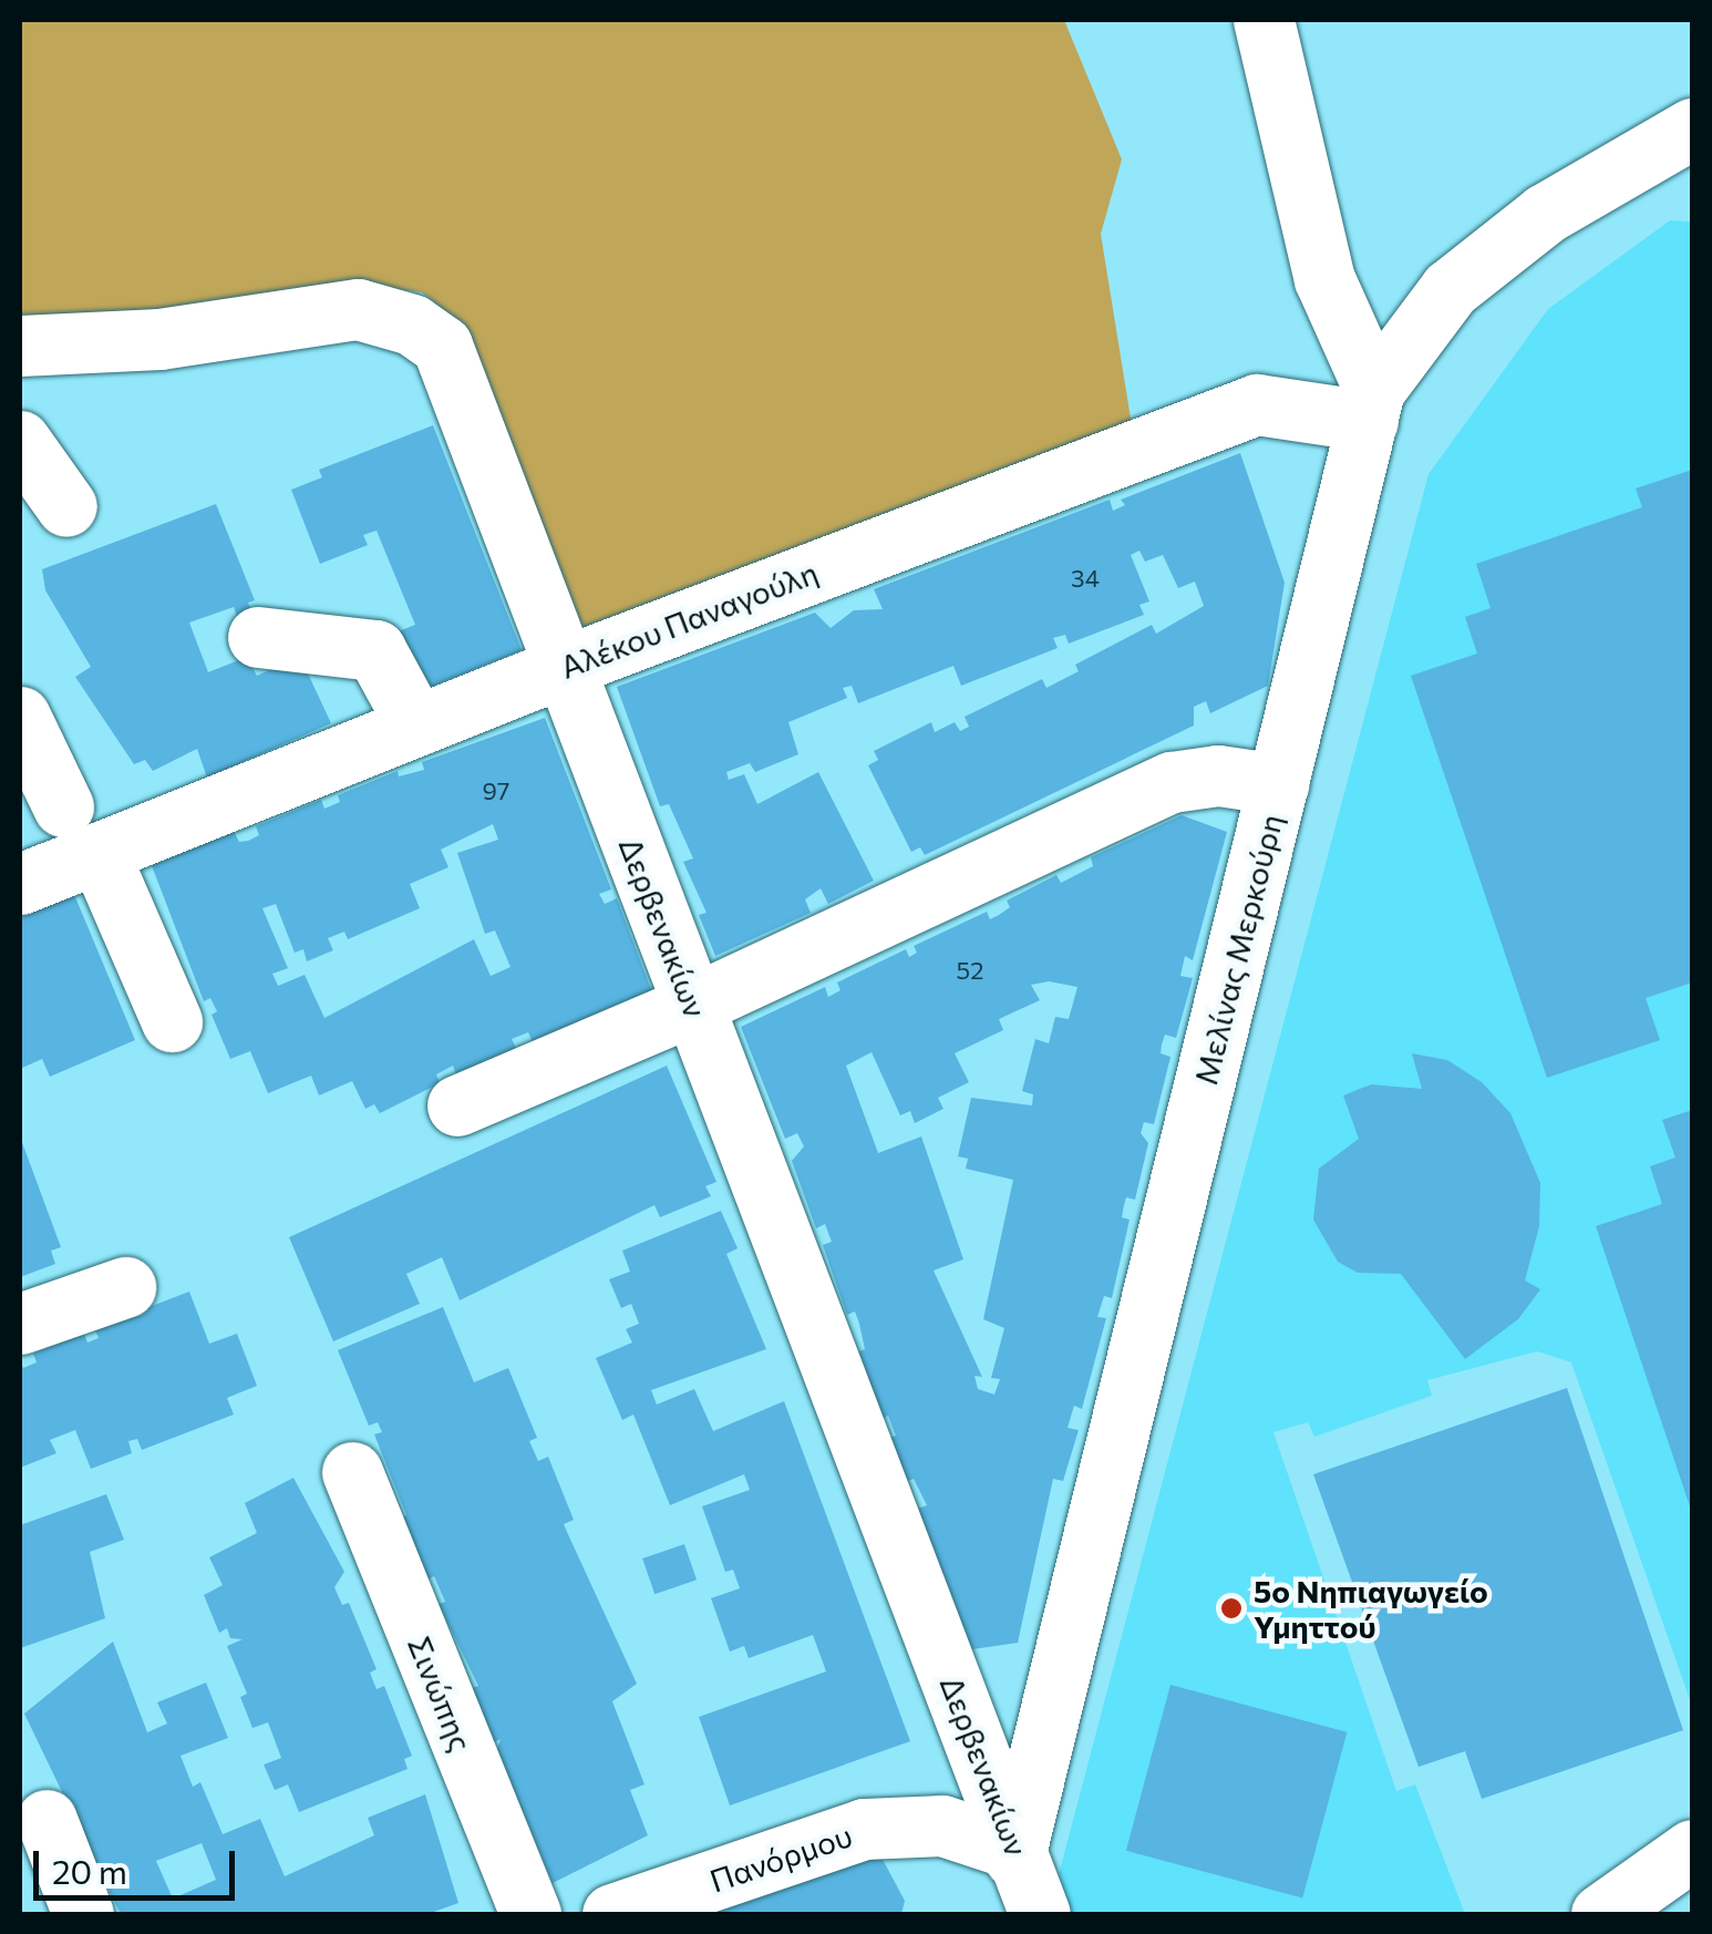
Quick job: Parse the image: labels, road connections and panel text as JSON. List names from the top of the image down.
{
  "streets": {
    "street": [
      "Αλέκου Παναγούλη",
      "Δερβενακίων",
      "Μελίνας Μερκούρη",
      "Σινώπης",
      "Πανόρμου"
    ]
  },
  "crossings": [
    ["Αλέκου Παναγούλη", "Δερβενακίων"],
    ["Αλέκου Παναγούλη", "Μελίνας Μερκούρη"],
    ["Δερβενακίων", "Μελίνας Μερκούρη"],
    ["Δερβενακίων", "Πανόρμου"],
    ["Μελίνας Μερκούρη", "Πανόρμου"]
  ],
  "places": ["5ο Νηπιαγωγείο Υμηττού"],
  "house_numbers": ["34", "97", "52"],
  "scale_bar": "20 m"
}
